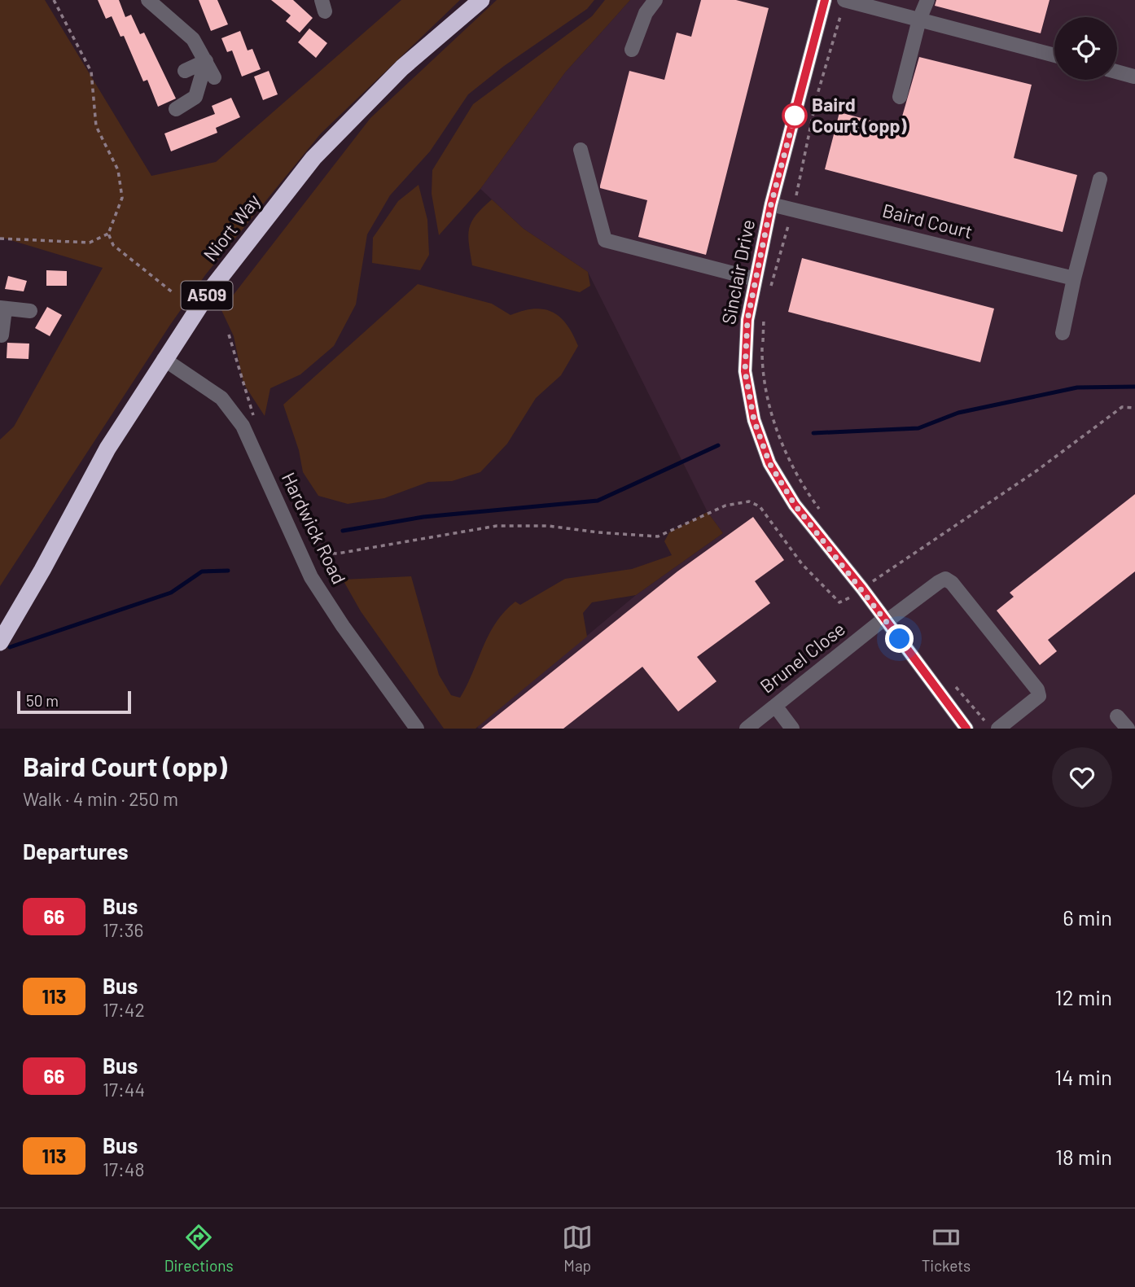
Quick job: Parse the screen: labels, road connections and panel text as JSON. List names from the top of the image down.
{
  "streets": {
    "highway": ["Niort Way", "A509"],
    "street": [
      "Baird Court",
      "Sinclair Drive",
      "Hardwick Road",
      "Brunel Close"
    ]
  },
  "crossings": [
    ["Baird Court", "Sinclair Drive"],
    ["Niort Way", "Hardwick Road"],
    ["Sinclair Drive", "Brunel Close"]
  ],
  "places": ["Baird Court (opp)"],
  "lines": ["bus line 66"],
  "scale_bar": "50 m",
  "page": {
    "scale": "50 m",
    "heading": [
      ["Baird Court (opp)", "Walk · 4 min · 250 m"],
      "Departures"
    ],
    "list": [
      {
        "mark": "66",
        "name": "Bus",
        "note": "17:36",
        "value": "6 min"
      },
      {
        "mark": "113",
        "name": "Bus",
        "note": "17:42",
        "value": "12 min"
      },
      {
        "mark": "66",
        "name": "Bus",
        "note": "17:44",
        "value": "14 min"
      },
      {
        "mark": "113",
        "name": "Bus",
        "note": "17:48",
        "value": "18 min"
      }
    ],
    "tabs": ["Directions", "Map", "Tickets"]
  }
}
